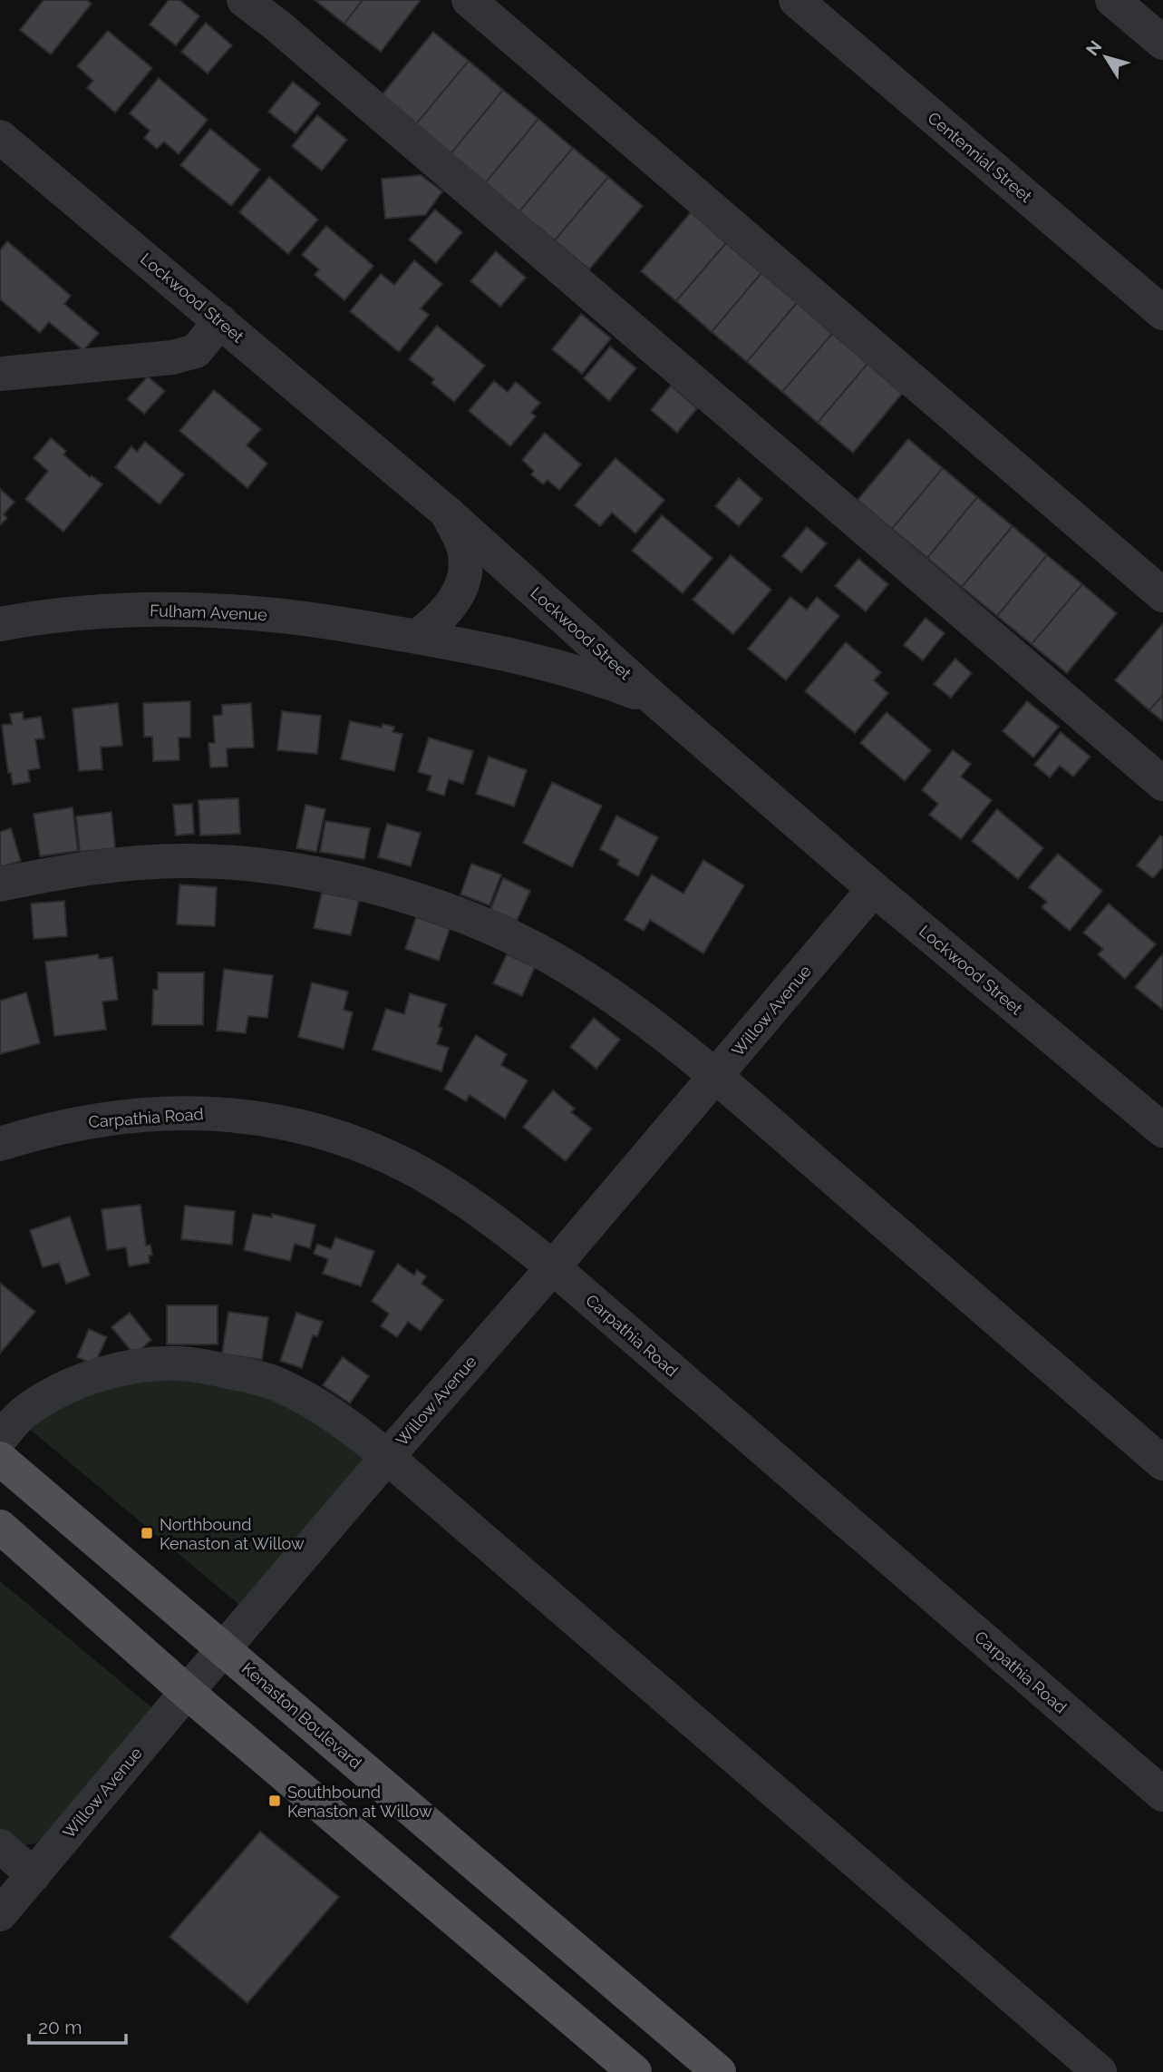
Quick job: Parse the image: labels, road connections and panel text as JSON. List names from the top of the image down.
{
  "streets": {
    "main road": ["Kenaston Boulevard"],
    "street": [
      "Centennial Street",
      "Lockwood Street",
      "Fulham Avenue",
      "Willow Avenue",
      "Carpathia Road"
    ]
  },
  "crossings": [
    ["Lockwood Street", "Fulham Avenue"],
    ["Lockwood Street", "Willow Avenue"],
    ["Willow Avenue", "Carpathia Road"],
    ["Willow Avenue", "Kenaston Boulevard"]
  ],
  "places": {
    "transit": ["Northbound Kenaston at Willow", "Southbound Kenaston at Willow"]
  },
  "scale_bar": "20 m",
  "north": "top left"
}
